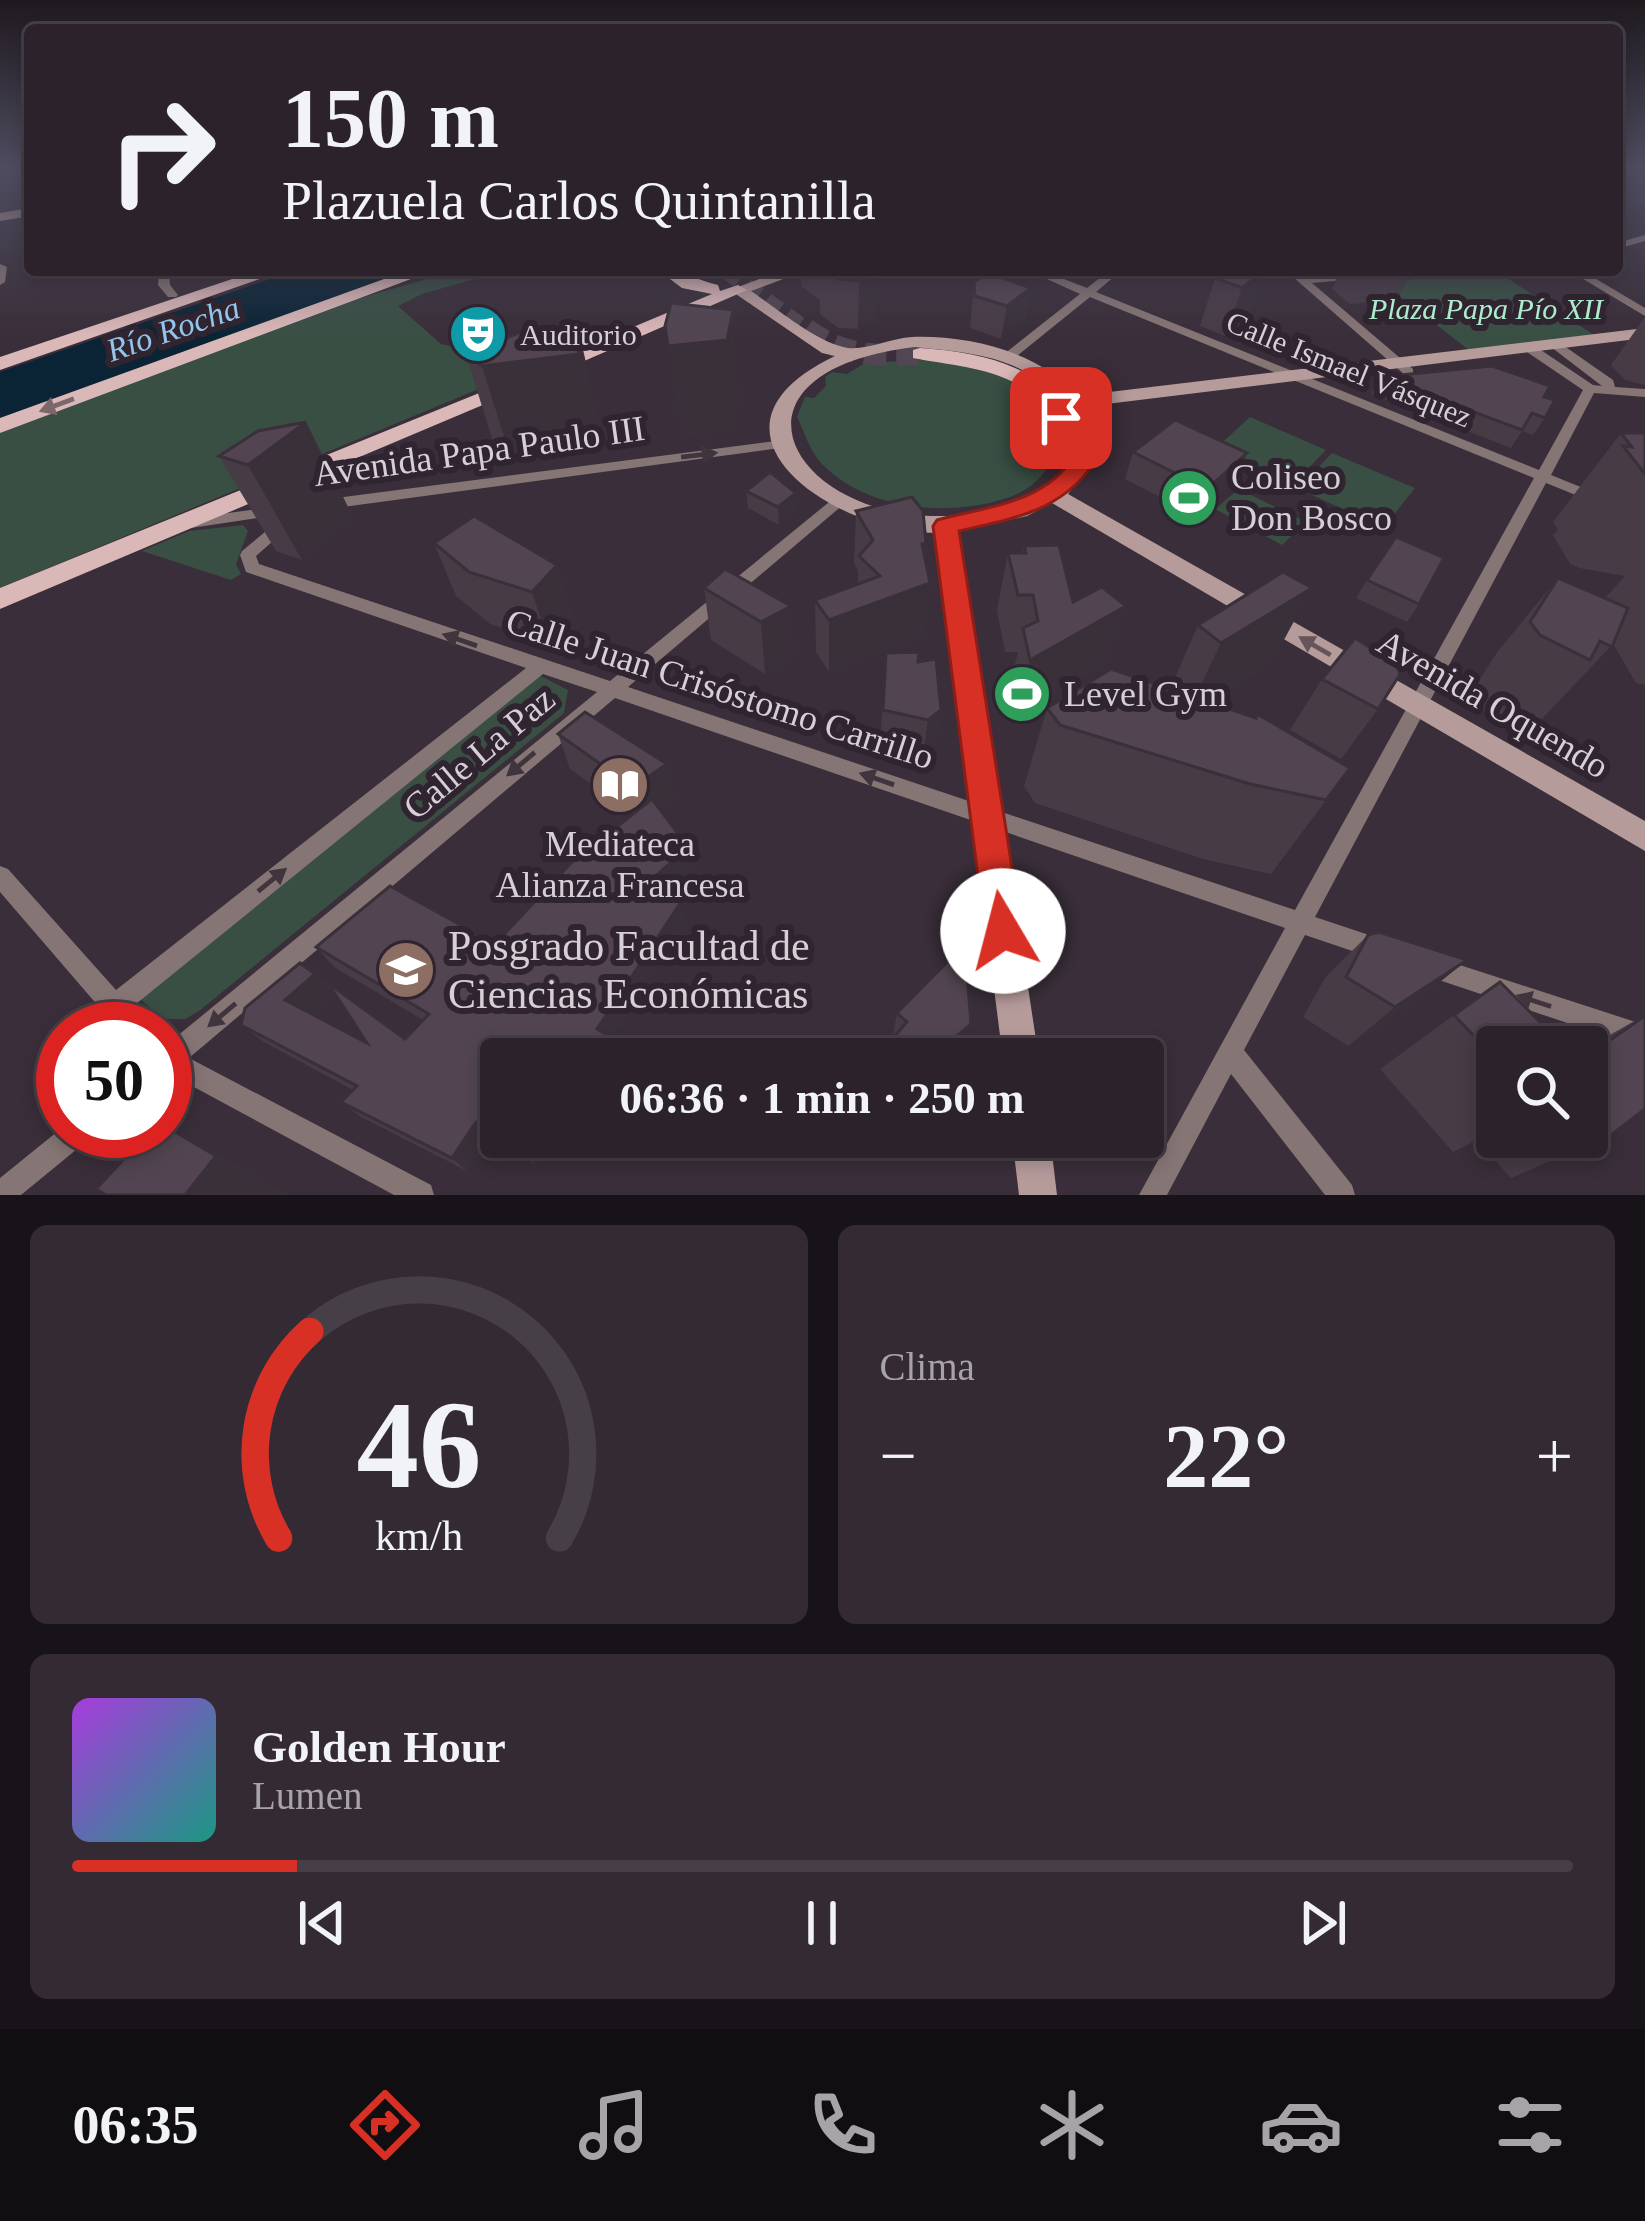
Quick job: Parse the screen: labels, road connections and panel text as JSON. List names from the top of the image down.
{
  "streets": {
    "main road": ["Avenida Oquendo"],
    "street": [
      "Calle Ismael Vásquez",
      "Avenida Papa Paulo III",
      "Calle Juan Crisóstomo Carrillo",
      "Calle La Paz"
    ]
  },
  "crossings": [
    ["Avenida Papa Paulo III", "Calle Juan Crisóstomo Carrillo"],
    ["Avenida Papa Paulo III", "Avenida Oquendo"],
    ["Avenida Papa Paulo III", "Calle La Paz"],
    ["Calle Juan Crisóstomo Carrillo", "Calle La Paz"],
    ["Avenida Oquendo", "Calle La Paz"]
  ],
  "one_way": ["Avenida Papa Paulo III", "Calle Juan Crisóstomo Carrillo", "Avenida Oquendo"],
  "water": ["Río Rocha"],
  "parks": ["Plaza Papa Pío XII"],
  "places": {
    "theatre": ["Auditorio"],
    "sports": ["Coliseo Don Bosco", "Level Gym"],
    "library": ["Mediateca Alianza Francesa"],
    "school or university": ["Posgrado Facultad de Ciencias Económicas"]
  },
  "page": {
    "turn": ["150 m", "Plazuela Carlos Quintanilla"],
    "limit": "50",
    "trip": "06:36 · 1 min · 250 m",
    "tile": "Clima",
    "heat": ["−", "22°", "+"],
    "song": ["Golden Hour", "Lumen"],
    "tabs": "06:35",
    "gauge": ["46", "km/h"]
  }
}
